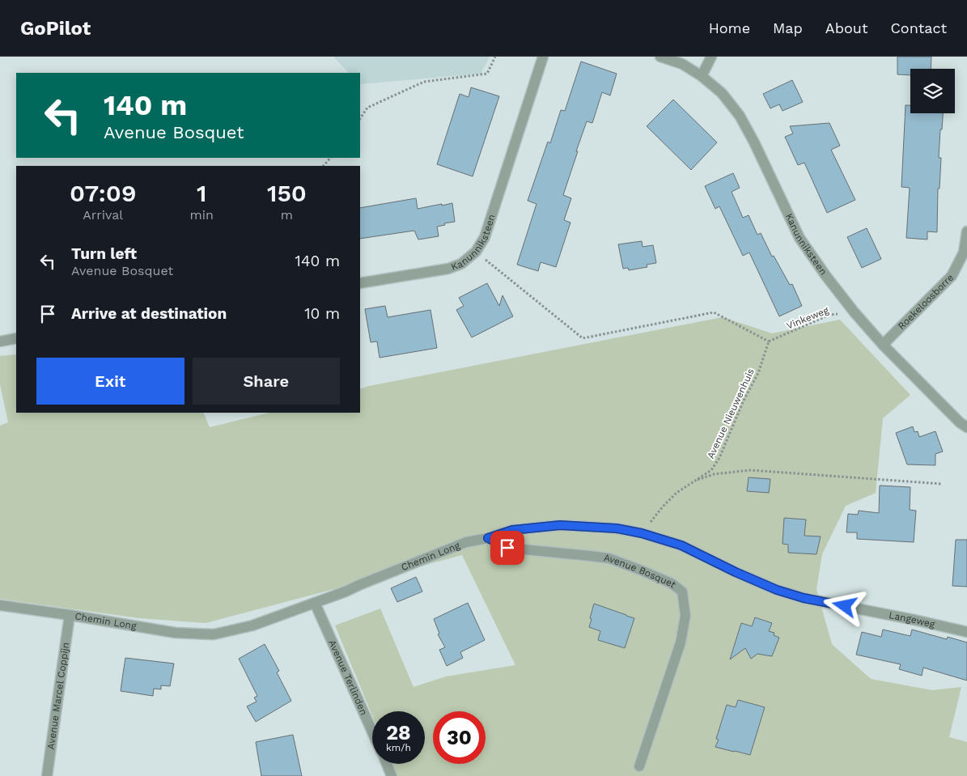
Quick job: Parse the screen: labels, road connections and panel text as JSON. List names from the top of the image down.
{
  "streets": {
    "street": [
      "Kanunniksteen",
      "Roekeloosborre",
      "Chemin Long",
      "Avenue Bosquet",
      "Langeweg",
      "Avenue Terlinden",
      "Avenue Marcel Coppijn"
    ],
    "path": ["Vinkeweg", "Avenue Nieuwenhuis"]
  },
  "crossings": [
    ["Kanunniksteen", "Roekeloosborre"],
    ["Kanunniksteen", "Vinkeweg"],
    ["Vinkeweg", "Avenue Nieuwenhuis"],
    ["Avenue Nieuwenhuis", "Chemin Long"],
    ["Chemin Long", "Avenue Bosquet"],
    ["Chemin Long", "Langeweg"],
    ["Chemin Long", "Avenue Terlinden"],
    ["Chemin Long", "Avenue Marcel Coppijn"]
  ],
  "page": {
    "header": "GoPilot",
    "nav": [
      "Home",
      "Map",
      "About",
      "Contact"
    ],
    "turn": ["140 m", "Avenue Bosquet"],
    "eta": [
      "07:09",
      "Arrival",
      "1",
      "min",
      "150",
      "m"
    ],
    "list": [
      {
        "name": "Turn left",
        "note": "Avenue Bosquet",
        "value": "140 m"
      },
      {
        "name": "Arrive at destination",
        "value": "10 m"
      }
    ],
    "buttons": ["Exit", "Share"],
    "speed": "28 km/h",
    "limit": "30"
  }
}
